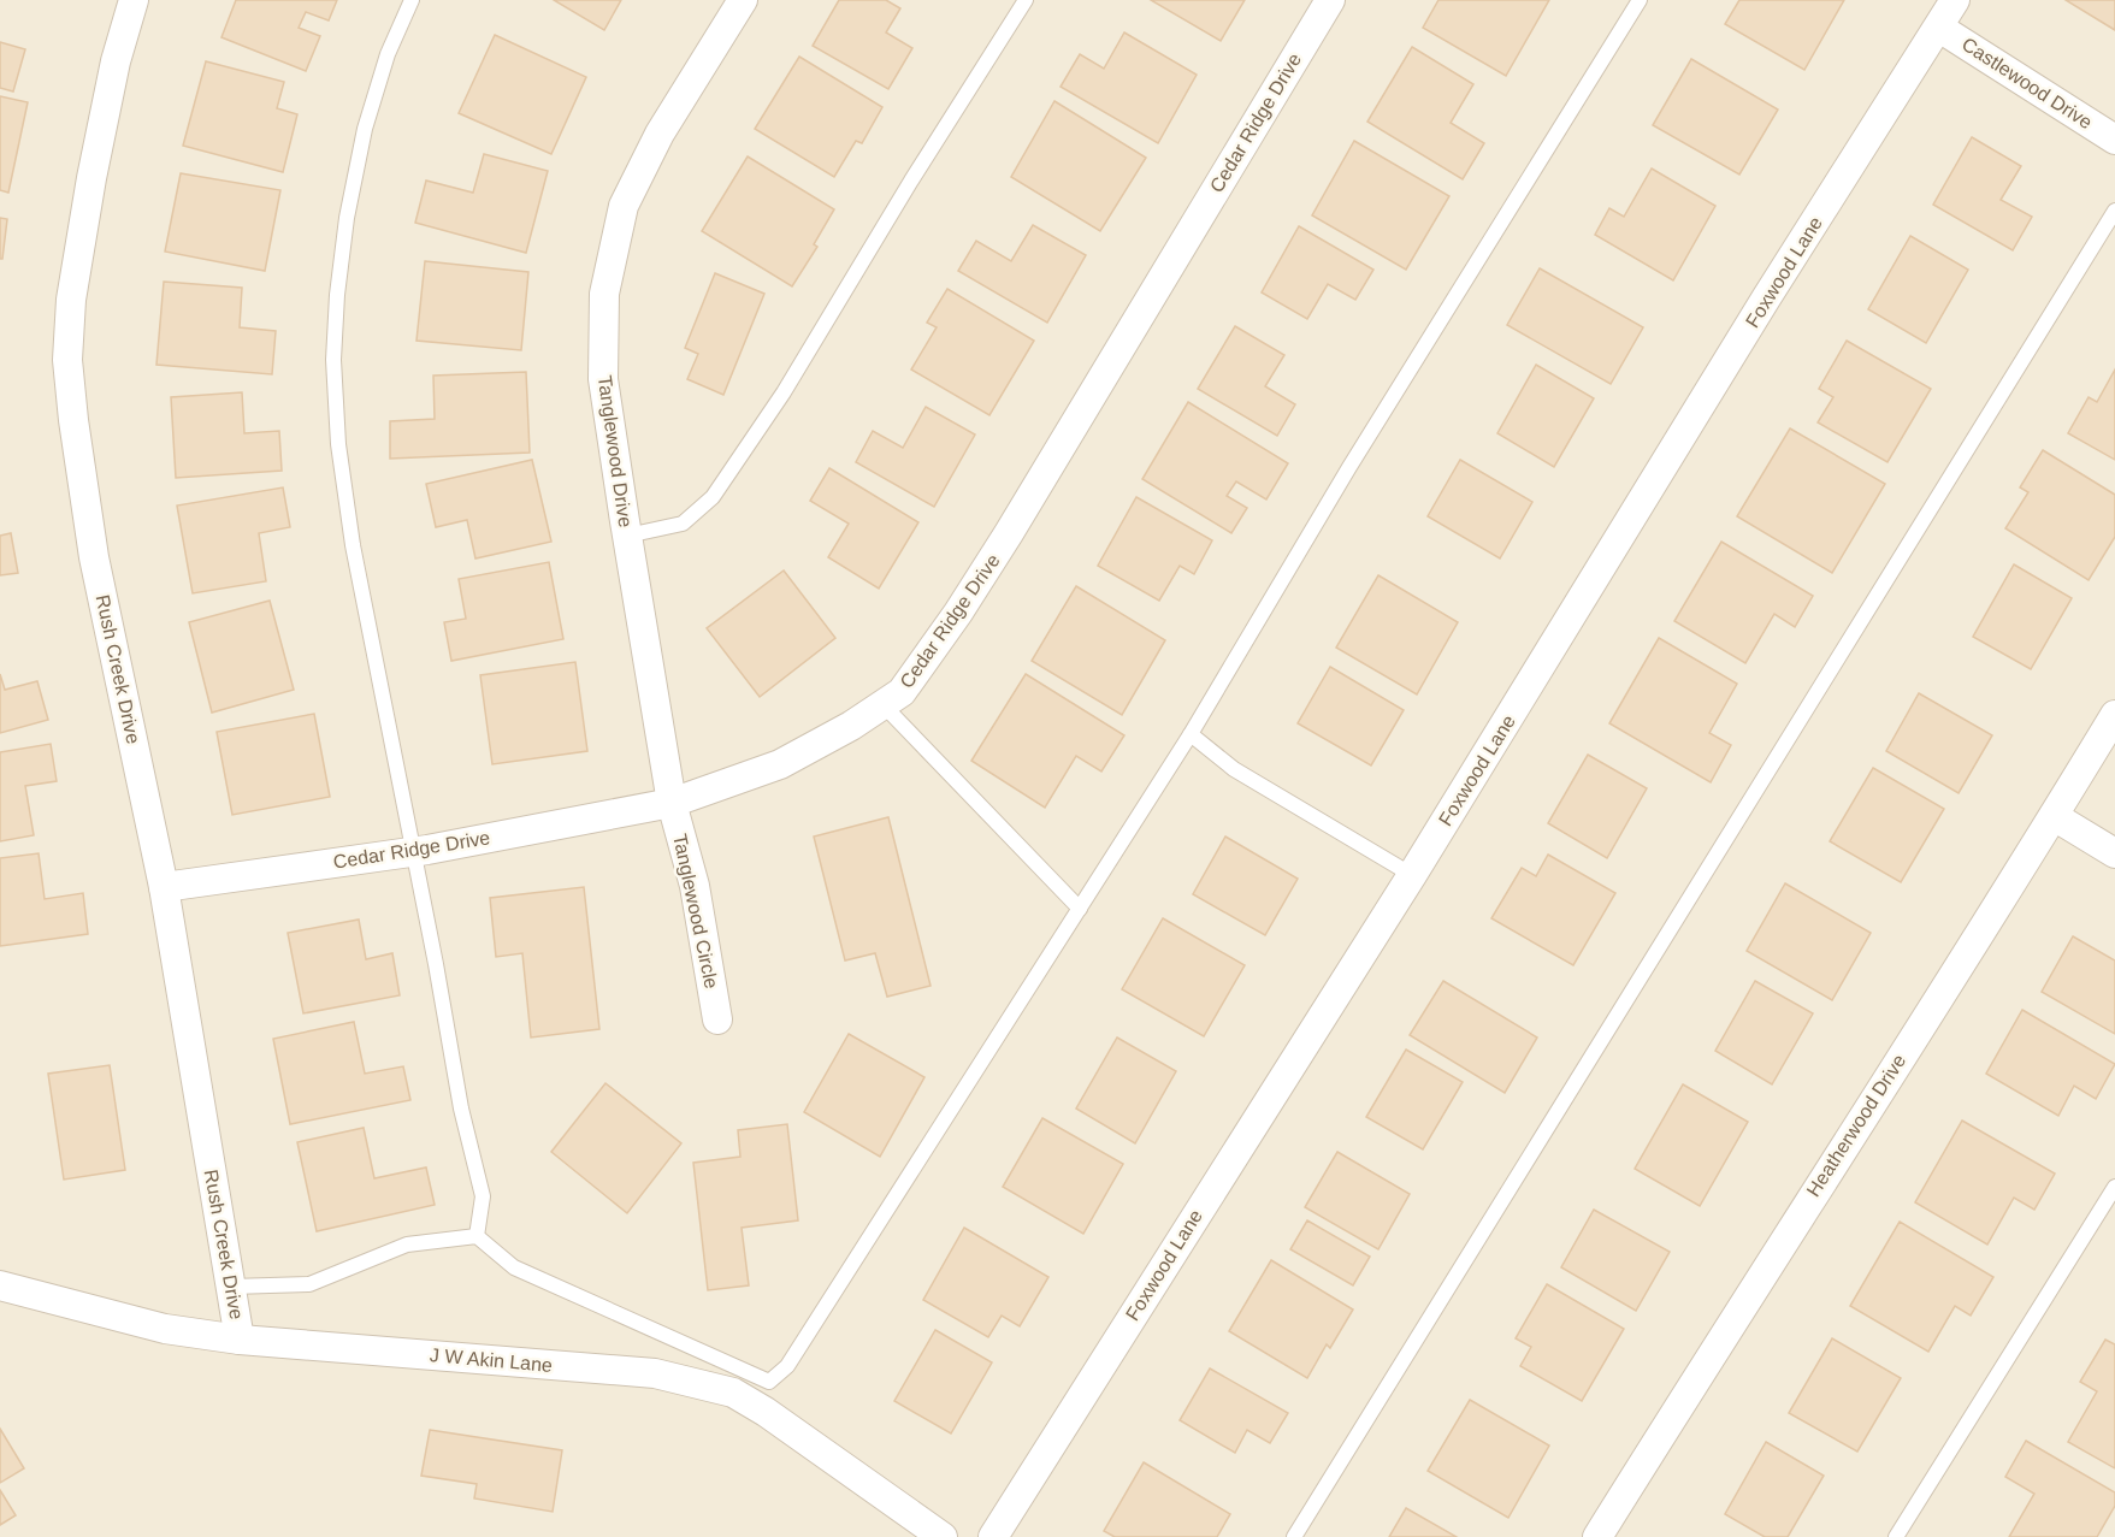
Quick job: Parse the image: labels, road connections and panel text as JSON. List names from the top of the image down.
{
  "streets": {
    "street": [
      "Castlewood Drive",
      "Cedar Ridge Drive",
      "Foxwood Lane",
      "Tanglewood Drive",
      "Rush Creek Drive",
      "Tanglewood Circle",
      "Heatherwood Drive",
      "J W Akin Lane"
    ]
  },
  "crossings": [
    ["Castlewood Drive", "Foxwood Lane"],
    ["Cedar Ridge Drive", "Tanglewood Drive"],
    ["Cedar Ridge Drive", "Rush Creek Drive"],
    ["Cedar Ridge Drive", "Tanglewood Circle"],
    ["Tanglewood Drive", "Tanglewood Circle"],
    ["Rush Creek Drive", "J W Akin Lane"]
  ]
}
